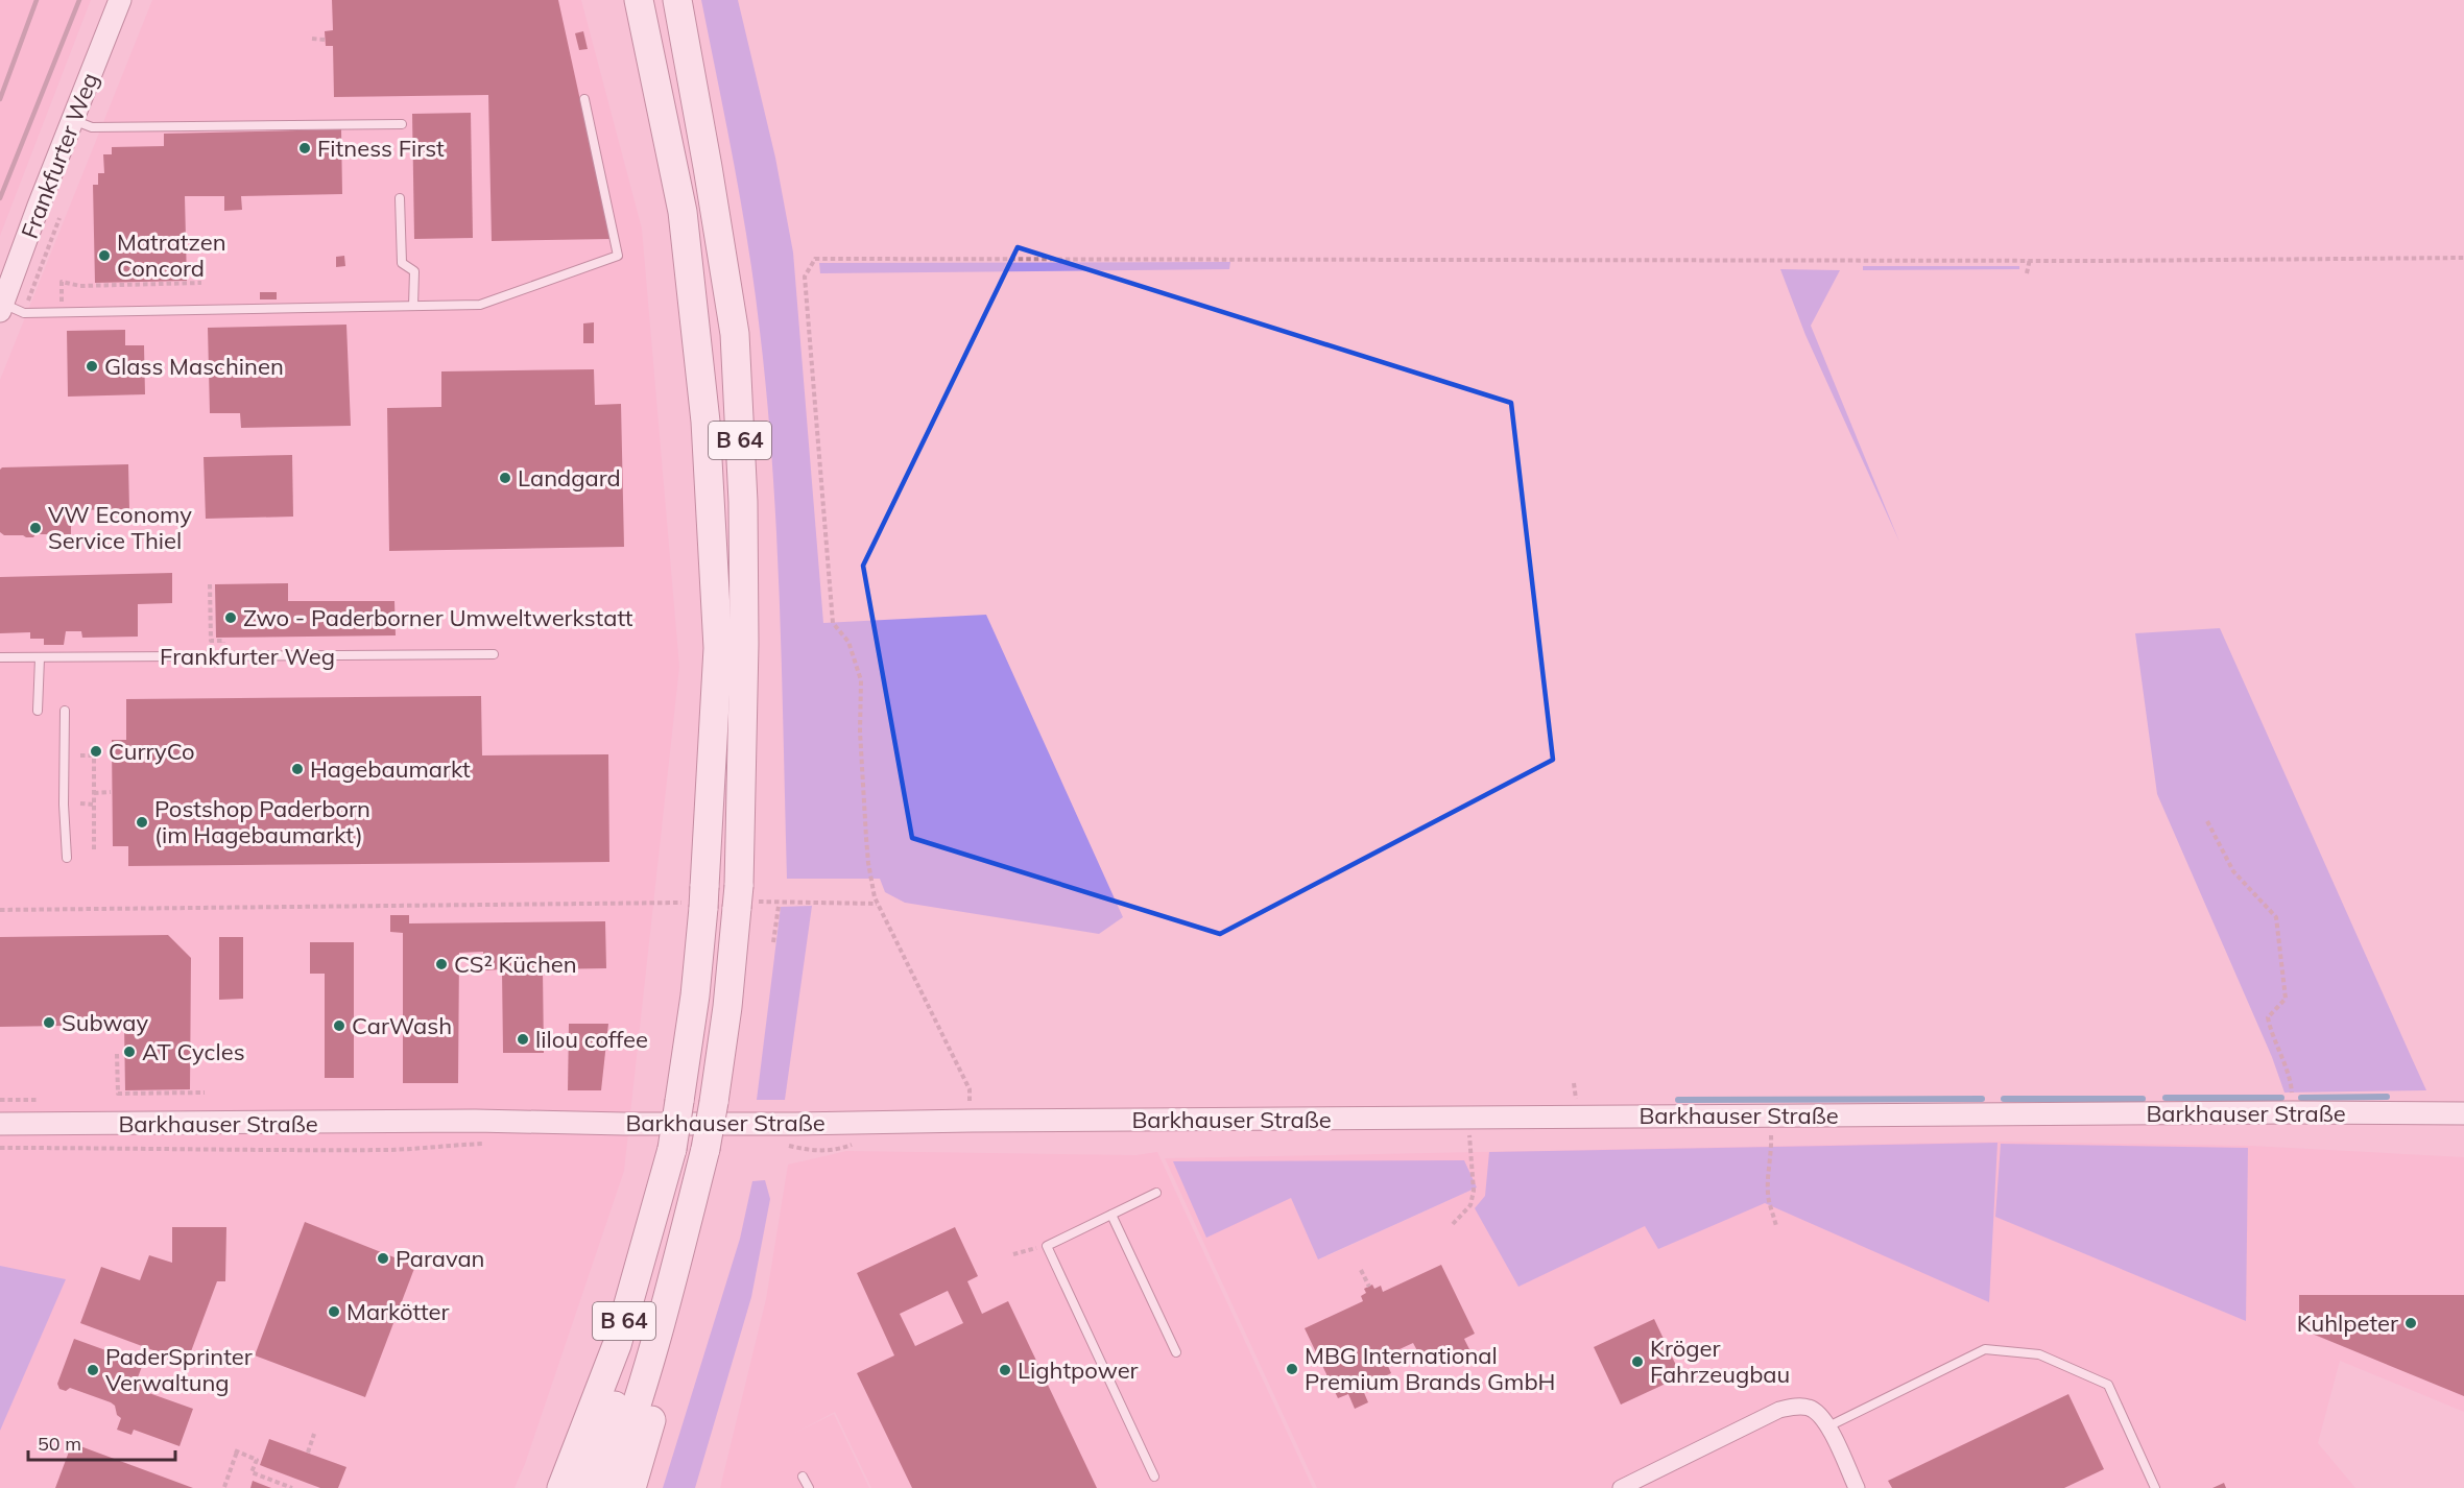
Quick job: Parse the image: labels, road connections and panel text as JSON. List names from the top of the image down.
{
  "streets": {
    "highway": ["B 64"],
    "street": ["Frankfurter Weg", "Barkhauser Straße"]
  },
  "places": [
    "Fitness First",
    "Matratzen Concord",
    "Glass Maschinen",
    "Landgard",
    "VW Economy Service Thiel",
    "Zwo - Paderborner Umweltwerkstatt",
    "CurryCo",
    "Hagebaumarkt",
    "Postshop Paderborn (im Hagebaumarkt)",
    "CS² Küchen",
    "Subway",
    "CarWash",
    "lilou coffee",
    "AT Cycles",
    "Paravan",
    "Markötter",
    "Kuhlpeter",
    "Kröger Fahrzeugbau",
    "MBG International Premium Brands GmbH",
    "PaderSprinter Verwaltung",
    "Lightpower"
  ],
  "scale_bar": "50 m"
}
